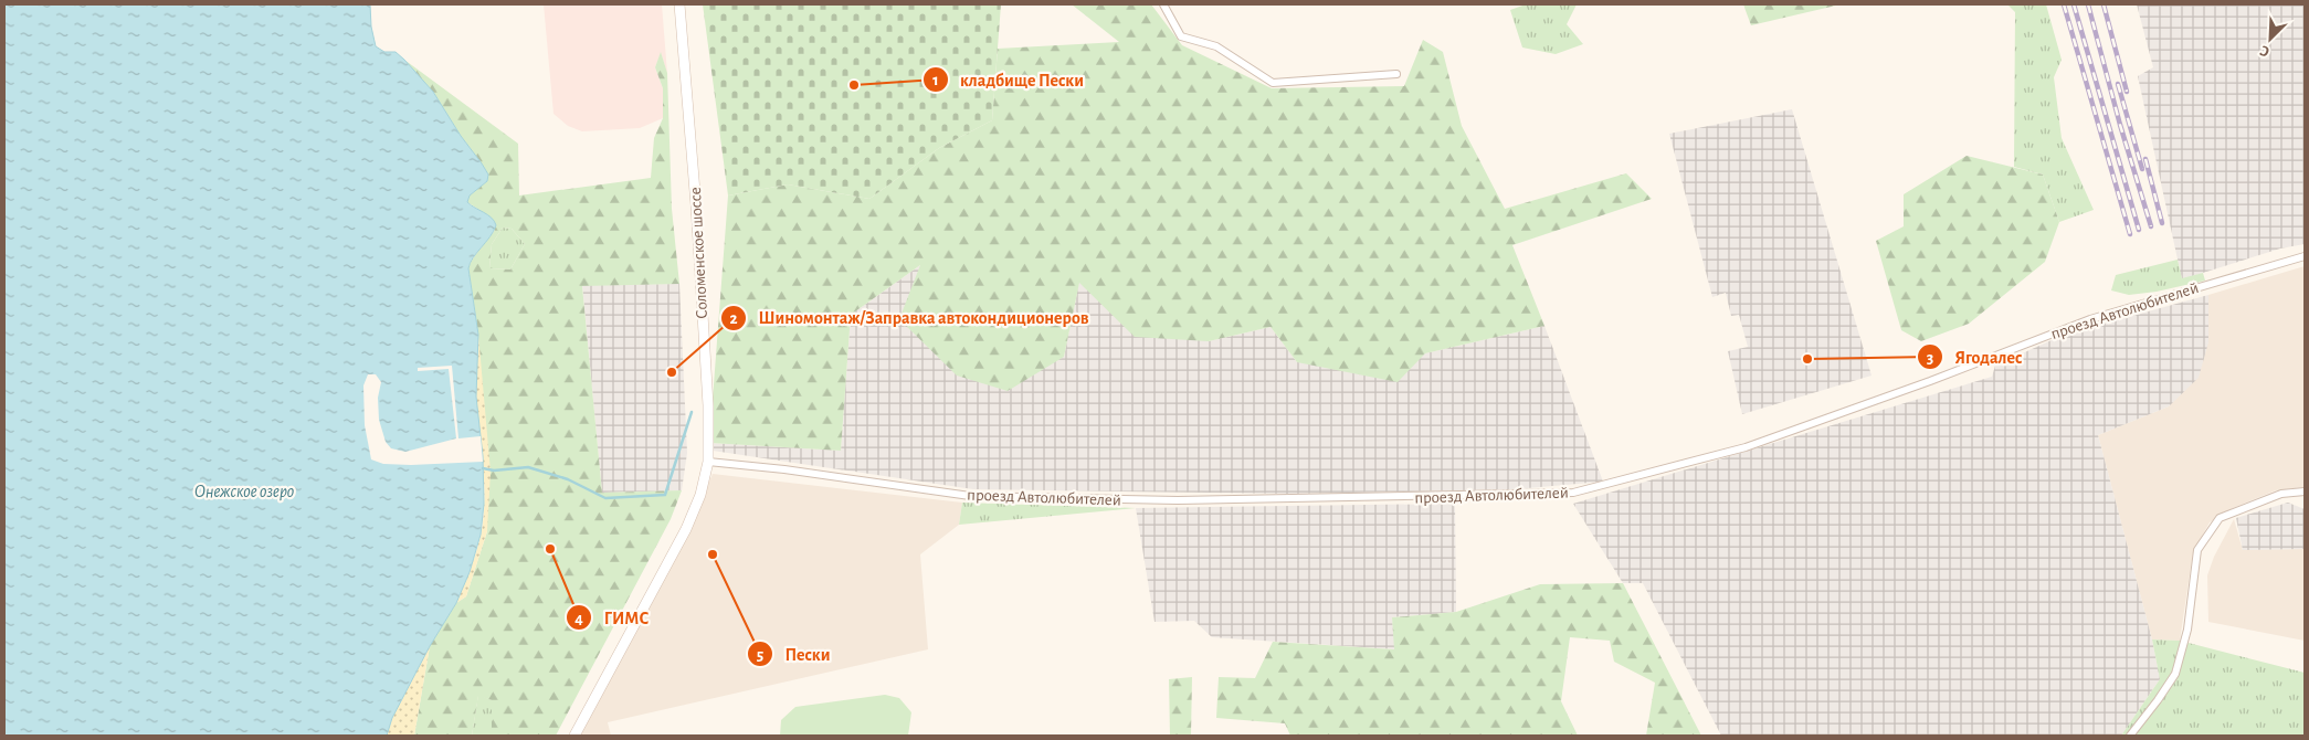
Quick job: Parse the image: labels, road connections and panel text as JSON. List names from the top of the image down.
{
  "streets": {
    "main road": ["Соломенское шоссе"],
    "street": ["проезд Автолюбителей"]
  },
  "crossings": [
    ["Соломенское шоссе", "проезд Автолюбителей"]
  ],
  "water": ["Онежское озеро"],
  "places": [
    "кладбище Пески",
    "Ягодалес",
    "Шиномонтаж/Заправка автокондиционеров",
    "ГИМС",
    "Пески"
  ],
  "north": "bottom left"
}
